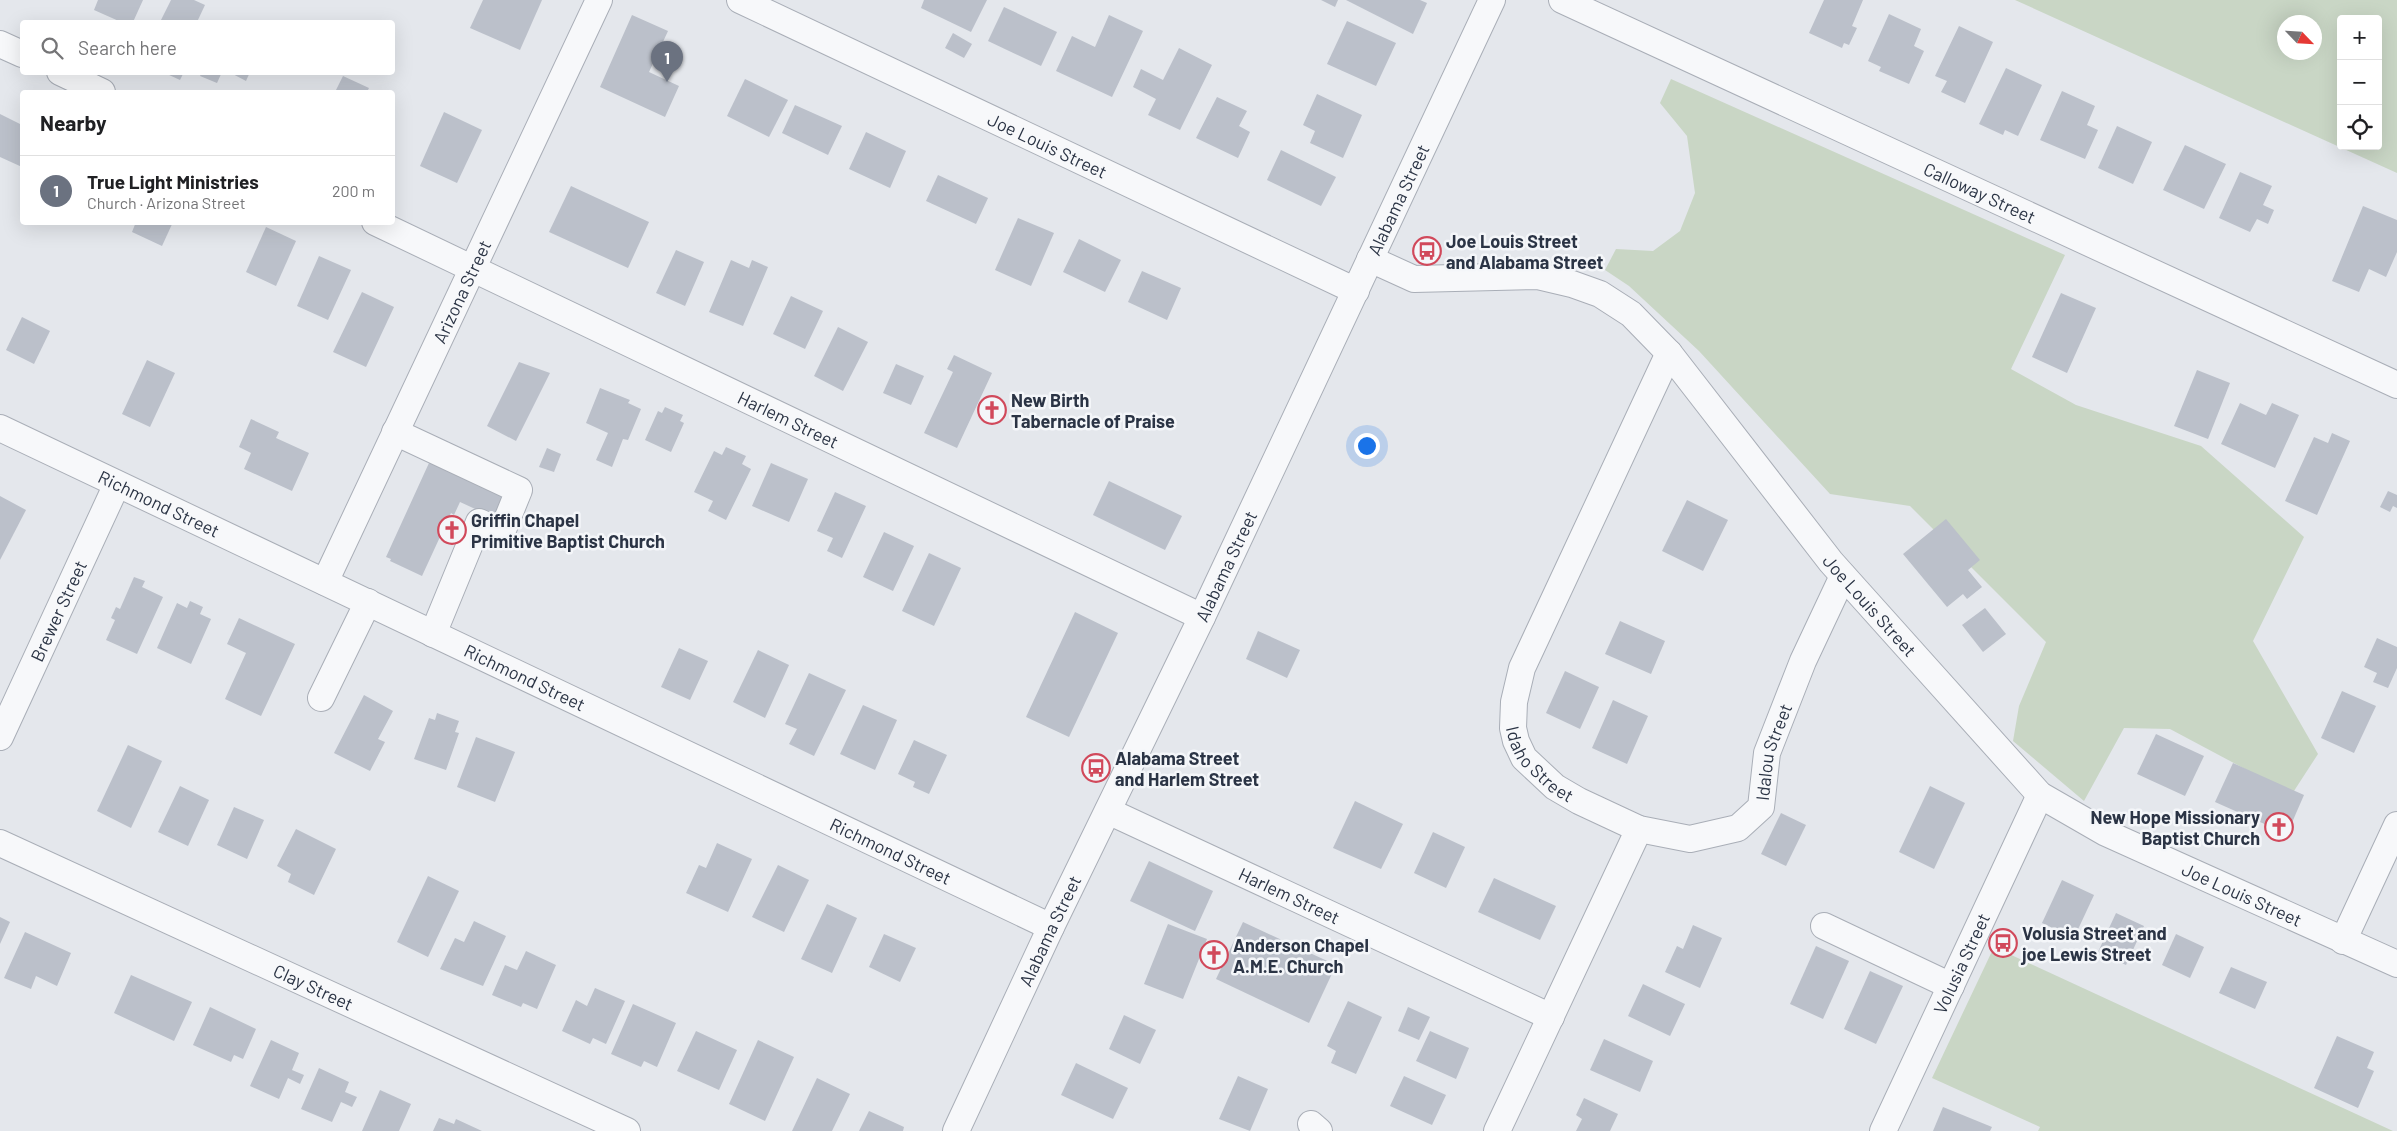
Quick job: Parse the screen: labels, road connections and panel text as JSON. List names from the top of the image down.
{
  "streets": {
    "street": [
      "Joe Louis Street",
      "Calloway Street",
      "Alabama Street",
      "Arizona Street",
      "Harlem Street",
      "Richmond Street",
      "Brewer Street",
      "Idalou Street",
      "Idaho Street",
      "Volusia Street",
      "Clay Street"
    ]
  },
  "crossings": [
    ["Joe Louis Street", "Alabama Street"],
    ["Joe Louis Street", "Idalou Street"],
    ["Joe Louis Street", "Idaho Street"],
    ["Joe Louis Street", "Volusia Street"],
    ["Alabama Street", "Harlem Street"],
    ["Alabama Street", "Richmond Street"],
    ["Arizona Street", "Harlem Street"],
    ["Arizona Street", "Richmond Street"],
    ["Richmond Street", "Brewer Street"],
    ["Idalou Street", "Idaho Street"]
  ],
  "places": {
    "bus stop": ["Joe Louis Street and Alabama Street", "Alabama Street and Harlem Street", "Volusia Street and joe Lewis Street"],
    "church": [
      "New Birth Tabernacle of Praise",
      "Griffin Chapel Primitive Baptist Church",
      "New Hope Missionary Baptist Church",
      "Anderson Chapel A.M.E. Church"
    ]
  },
  "north": "bottom right",
  "page": {
    "map_buttons": ["+", "−"],
    "search": "Search here",
    "pins": "1",
    "heading": "Nearby",
    "list": [
      {
        "mark": "1",
        "name": "True Light Ministries",
        "note": "Church · Arizona Street",
        "value": "200 m"
      }
    ]
  }
}
